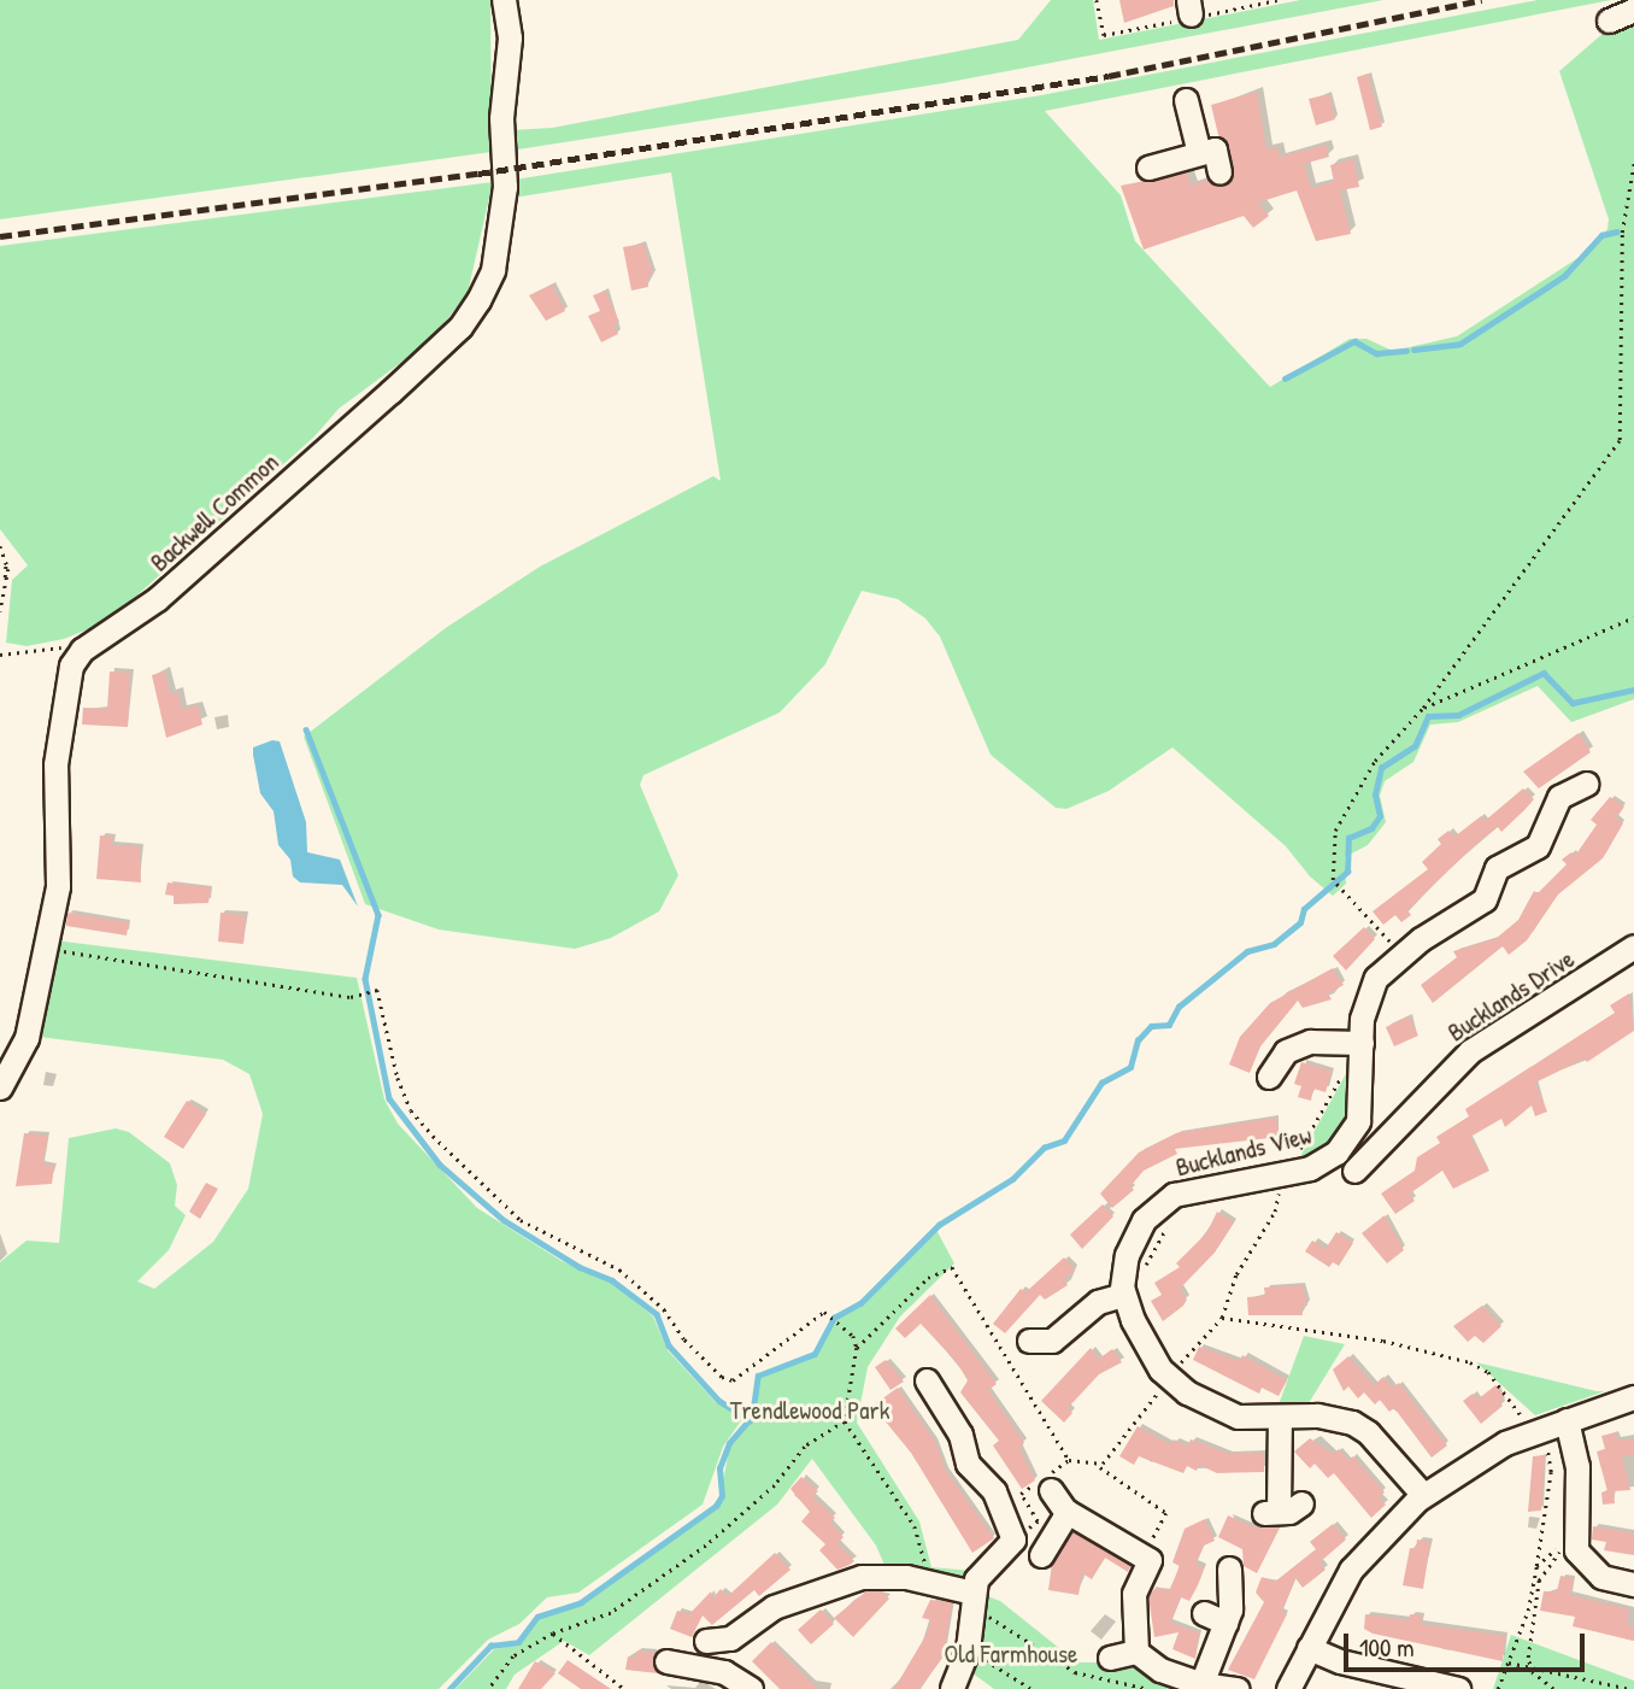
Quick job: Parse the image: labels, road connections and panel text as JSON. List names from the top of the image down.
{
  "streets": {
    "street": ["Backwell Common", "Bucklands Drive", "Bucklands View"]
  },
  "parks": ["Trendlewood Park", "Old Farmhouse"],
  "scale_bar": "100 m"
}
